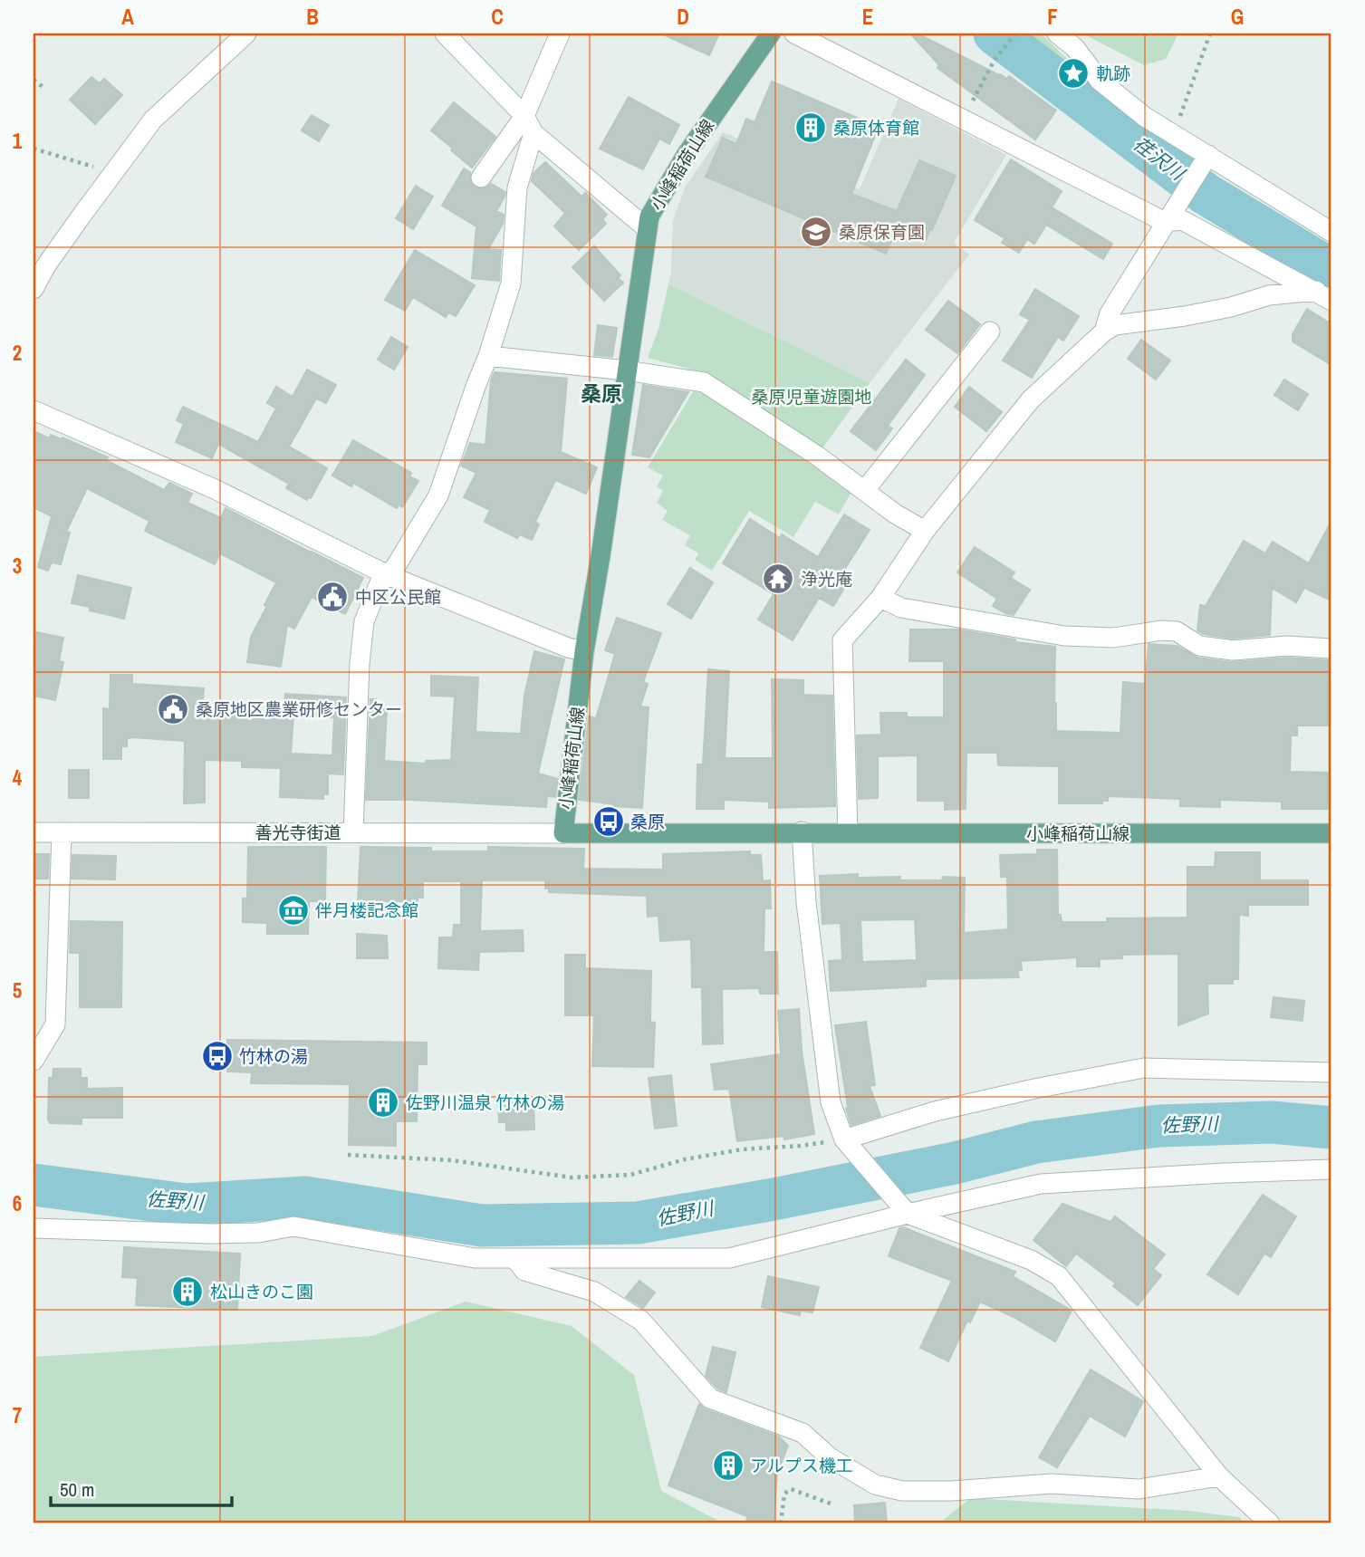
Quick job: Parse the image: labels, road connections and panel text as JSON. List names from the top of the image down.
{
  "streets": {
    "main road": ["小峰稲荷山線"],
    "street": ["善光寺街道"]
  },
  "crossings": [
    ["小峰稲荷山線", "善光寺街道"]
  ],
  "districts": ["桑原"],
  "water": ["荏沢川", "佐野川"],
  "parks": ["桑原児童遊園地"],
  "places": {
    "place": ["軌跡"],
    "building": [
      "桑原体育館",
      "佐野川温泉 竹林の湯",
      "松山きのこ園",
      "アルプス機工"
    ],
    "school or university": ["桑原保育園"],
    "temple": ["浄光庵"],
    "public building": ["中区公民館", "桑原地区農業研修センター"],
    "bus stop": ["桑原", "竹林の湯"],
    "museum": ["伴月楼記念館"]
  },
  "scale_bar": "50 m",
  "grid": {
    "columns": [
      "A",
      "B",
      "C",
      "D",
      "E",
      "F",
      "G"
    ],
    "rows": [
      "1",
      "2",
      "3",
      "4",
      "5",
      "6",
      "7"
    ]
  }
}
